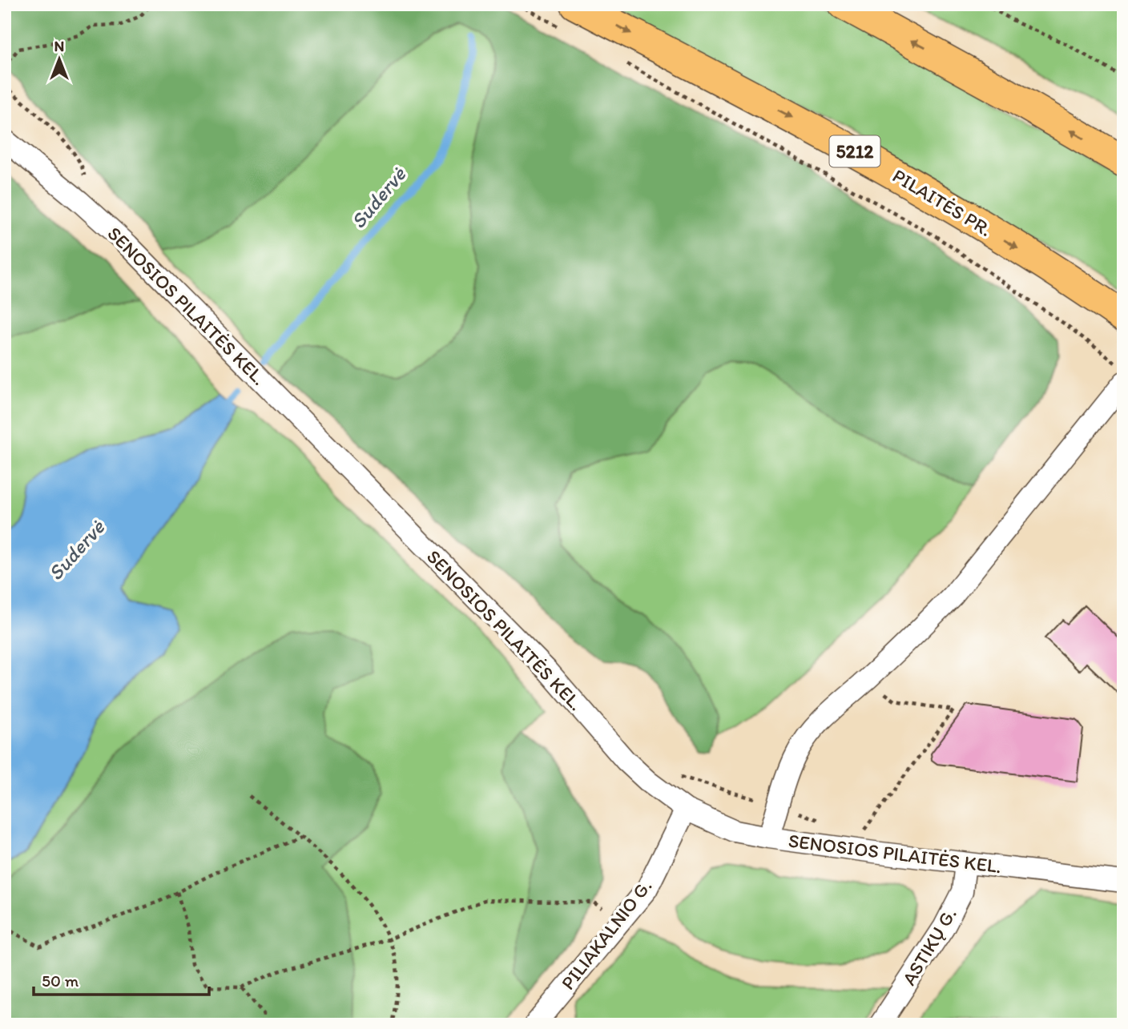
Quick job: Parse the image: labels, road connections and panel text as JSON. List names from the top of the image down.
{
  "streets": {
    "main road": ["5212", "PILAITĖS PR."],
    "street": ["SENOSIOS PILAITĖS KEL.", "PILIAKALNIO G.", "ASTIKŲ G."]
  },
  "crossings": [
    ["SENOSIOS PILAITĖS KEL.", "PILIAKALNIO G."],
    ["SENOSIOS PILAITĖS KEL.", "ASTIKŲ G."]
  ],
  "water": ["Sudervė"],
  "scale_bar": "50 m",
  "north": "top"
}
